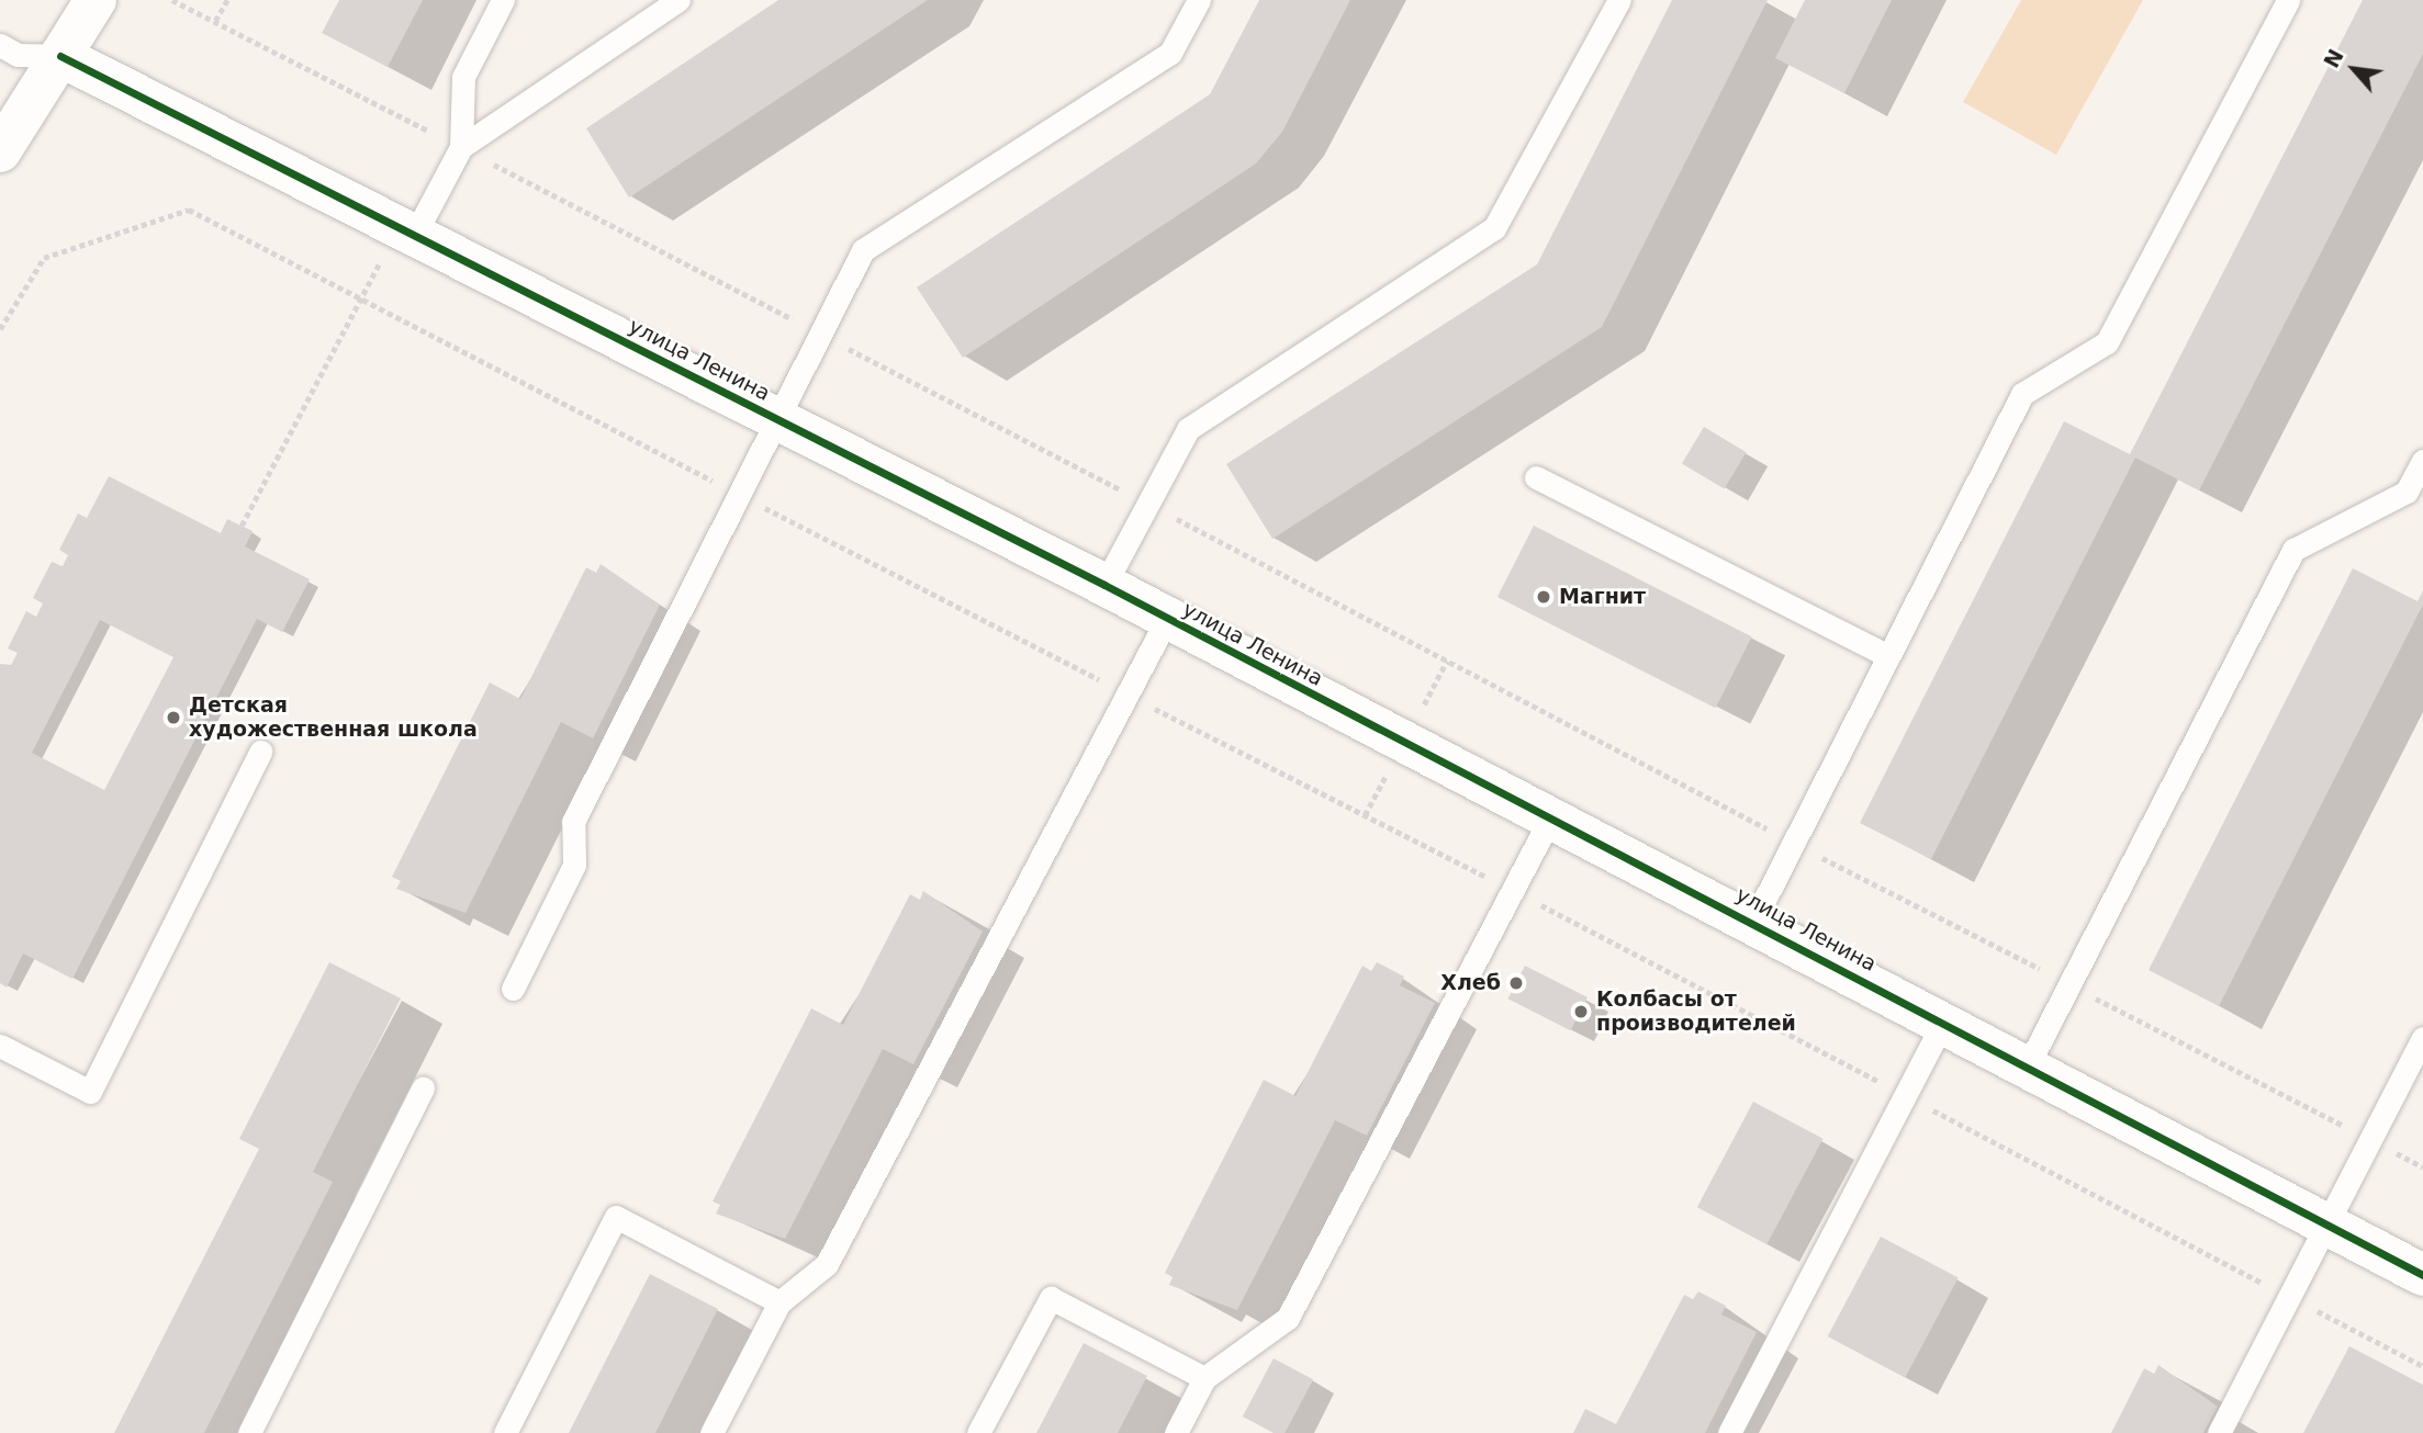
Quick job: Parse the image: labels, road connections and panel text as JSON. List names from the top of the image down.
{
  "streets": {
    "street": ["улица Ленина"]
  },
  "places": [
    "Магнит",
    "Детская художественная школа",
    "Хлеб",
    "Колбасы от производителей"
  ],
  "north": "top left"
}
